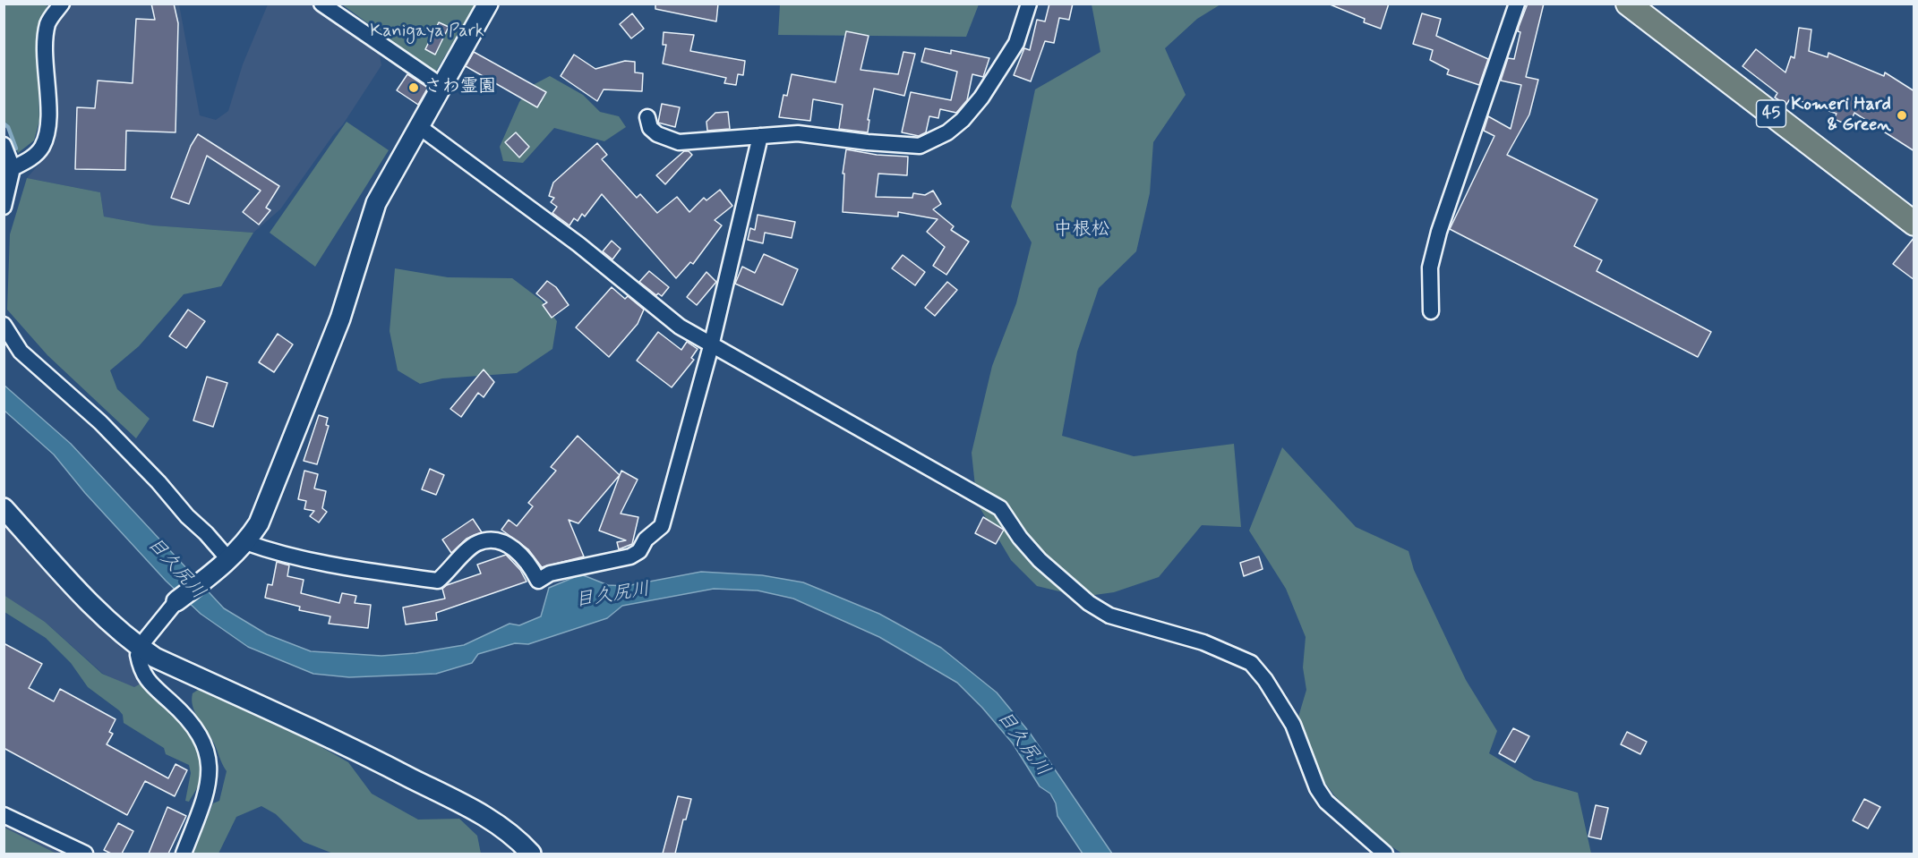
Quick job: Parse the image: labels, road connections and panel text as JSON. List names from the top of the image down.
{
  "streets": {
    "main road": ["45"]
  },
  "districts": ["中根松"],
  "water": ["目久尻川"],
  "parks": ["Kanigaya Park"],
  "places": ["さわ霊園", "Komeri Hard & Green"]
}
